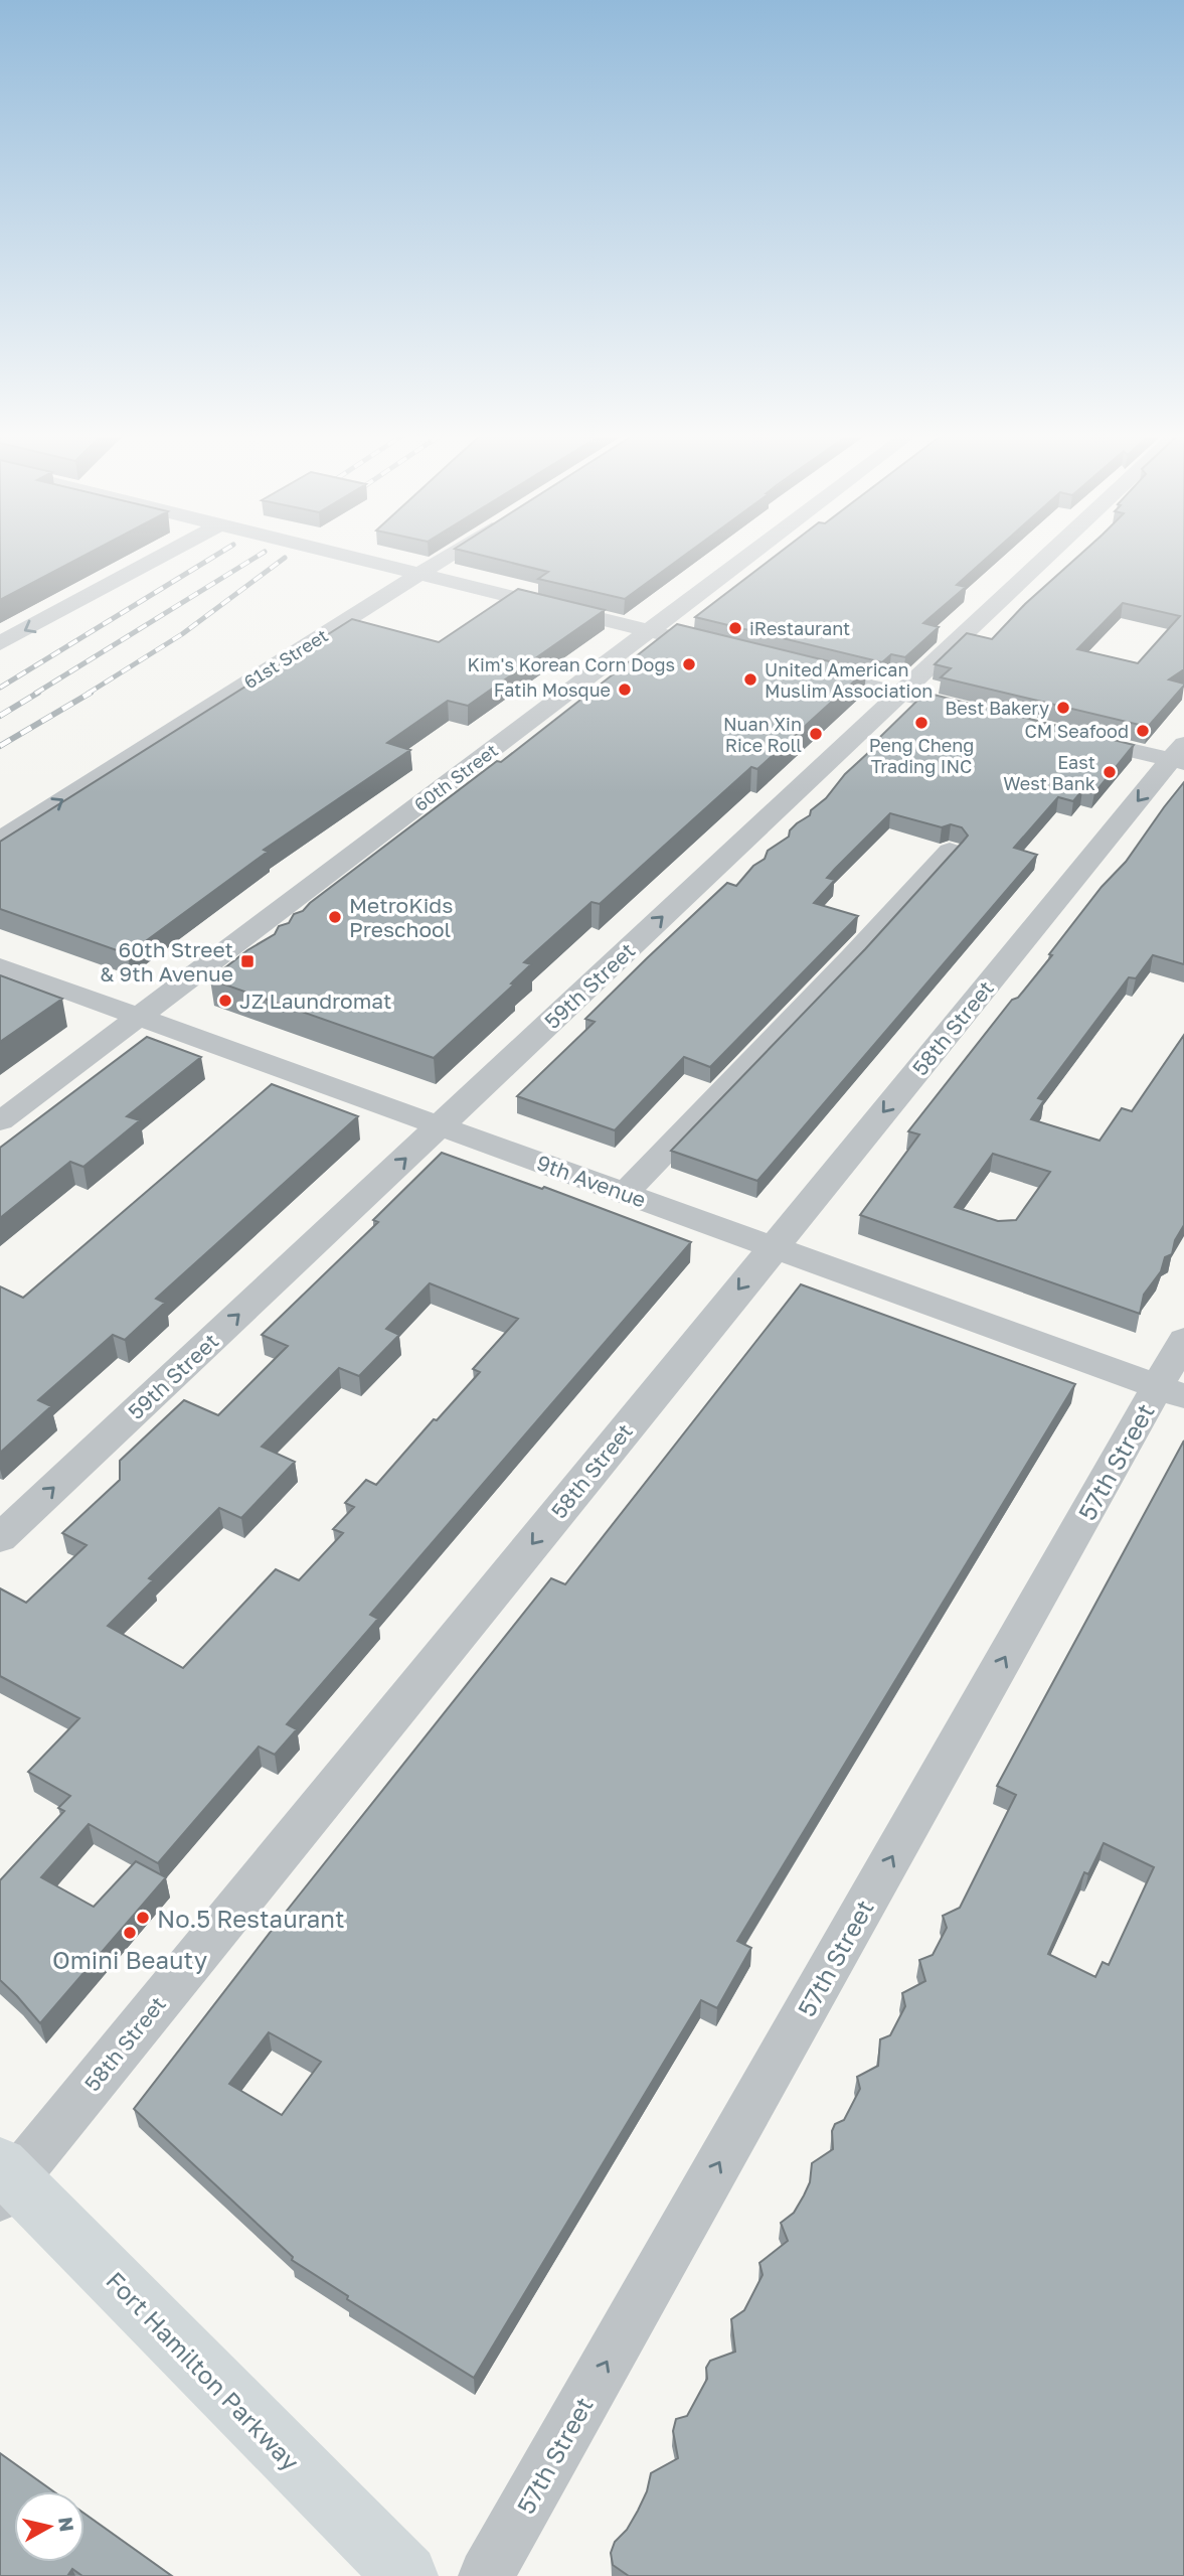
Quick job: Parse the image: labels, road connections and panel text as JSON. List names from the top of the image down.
{
  "streets": {
    "main road": ["Fort Hamilton Parkway"],
    "street": [
      "61st Street",
      "60th Street",
      "59th Street",
      "58th Street",
      "9th Avenue",
      "57th Street"
    ]
  },
  "crossings": [
    ["60th Street", "9th Avenue"],
    ["59th Street", "9th Avenue"],
    ["58th Street", "9th Avenue"],
    ["58th Street", "Fort Hamilton Parkway"],
    ["9th Avenue", "57th Street"]
  ],
  "one_way": ["58th Street", "57th Street"],
  "places": {
    "other": [
      "iRestaurant",
      "Kim's Korean Corn Dogs",
      "United American Muslim Association",
      "Fatih Mosque",
      "Best Bakery",
      "Peng Cheng Trading INC",
      "CM Seafood",
      "Nuan Xin Rice Roll",
      "East West Bank",
      "MetroKids Preschool",
      "JZ Laundromat",
      "No.5 Restaurant",
      "Omini Beauty"
    ],
    "transit": ["60th Street & 9th Avenue"]
  },
  "north": "right"
}
